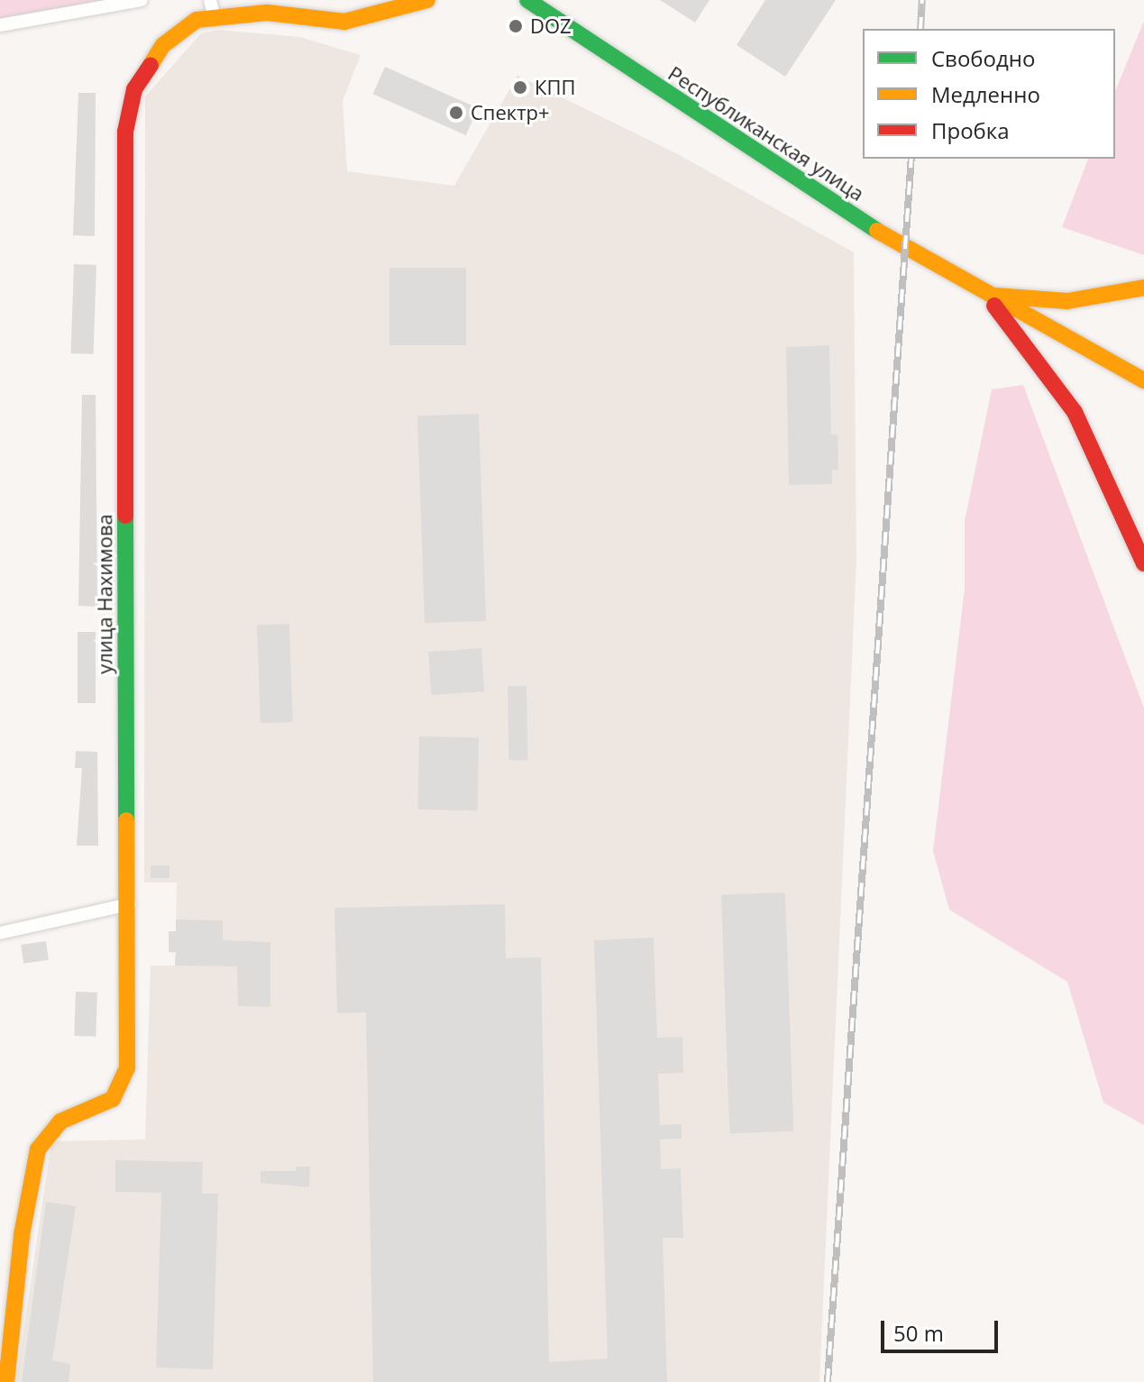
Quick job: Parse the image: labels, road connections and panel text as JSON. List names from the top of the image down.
{
  "streets": {
    "street": ["Республиканская улица", "улица Нахимова"]
  },
  "places": ["DOZ", "КПП", "Спектр+"],
  "legend": ["Свободно", "Медленно", "Пробка"],
  "scale_bar": "50 m"
}
